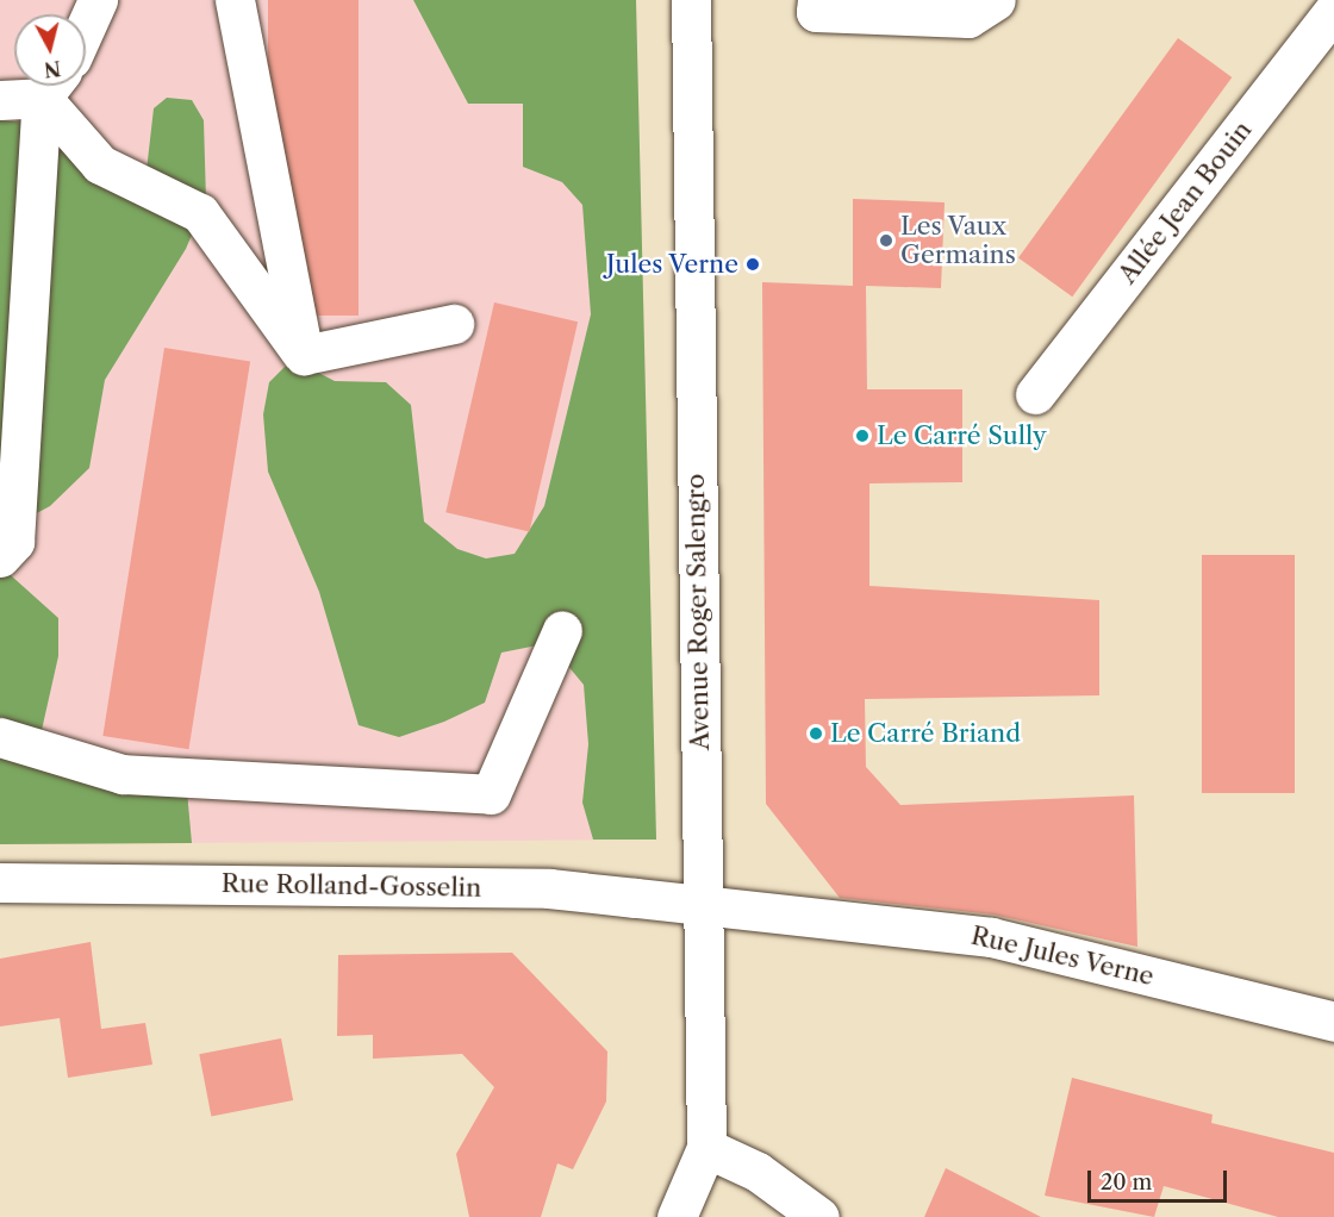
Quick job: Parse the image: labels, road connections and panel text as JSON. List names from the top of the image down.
{
  "streets": {
    "street": [
      "Allée Jean Bouin",
      "Avenue Roger Salengro",
      "Rue Rolland-Gosselin",
      "Rue Jules Verne"
    ]
  },
  "crossings": [
    ["Avenue Roger Salengro", "Rue Rolland-Gosselin"],
    ["Avenue Roger Salengro", "Rue Jules Verne"],
    ["Rue Rolland-Gosselin", "Rue Jules Verne"]
  ],
  "places": [
    "Les Vaux Germains",
    "Jules Verne",
    "Le Carré Sully",
    "Le Carré Briand"
  ],
  "scale_bar": "20 m",
  "north": "bottom"
}
